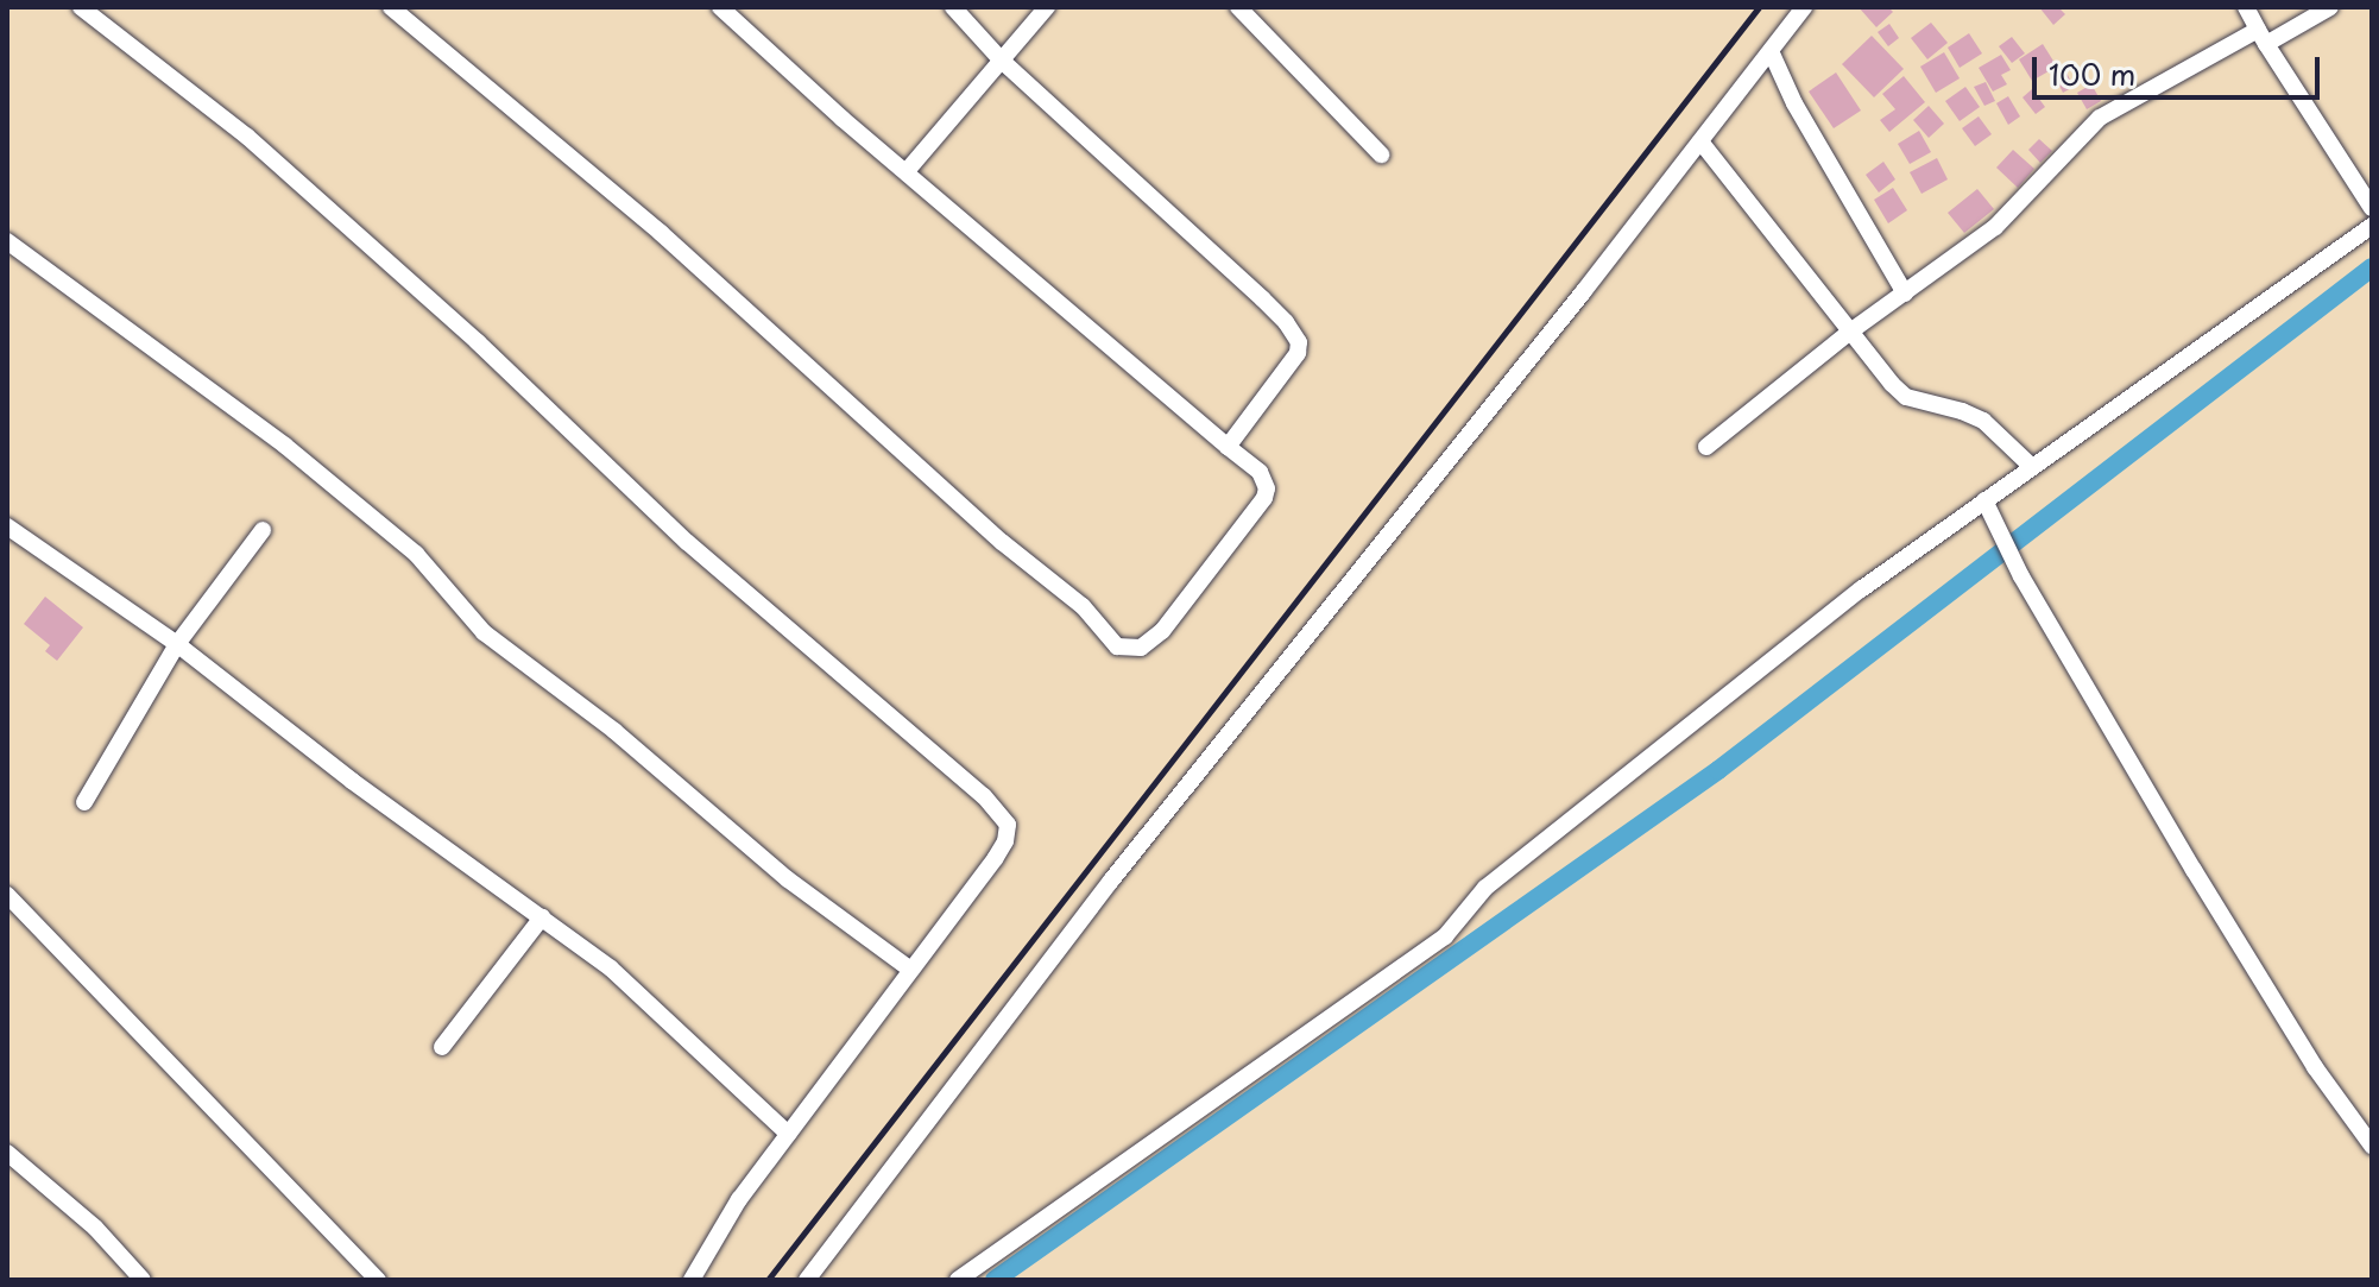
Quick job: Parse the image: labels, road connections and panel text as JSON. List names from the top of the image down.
{
  "scale_bar": "100 m"
}
